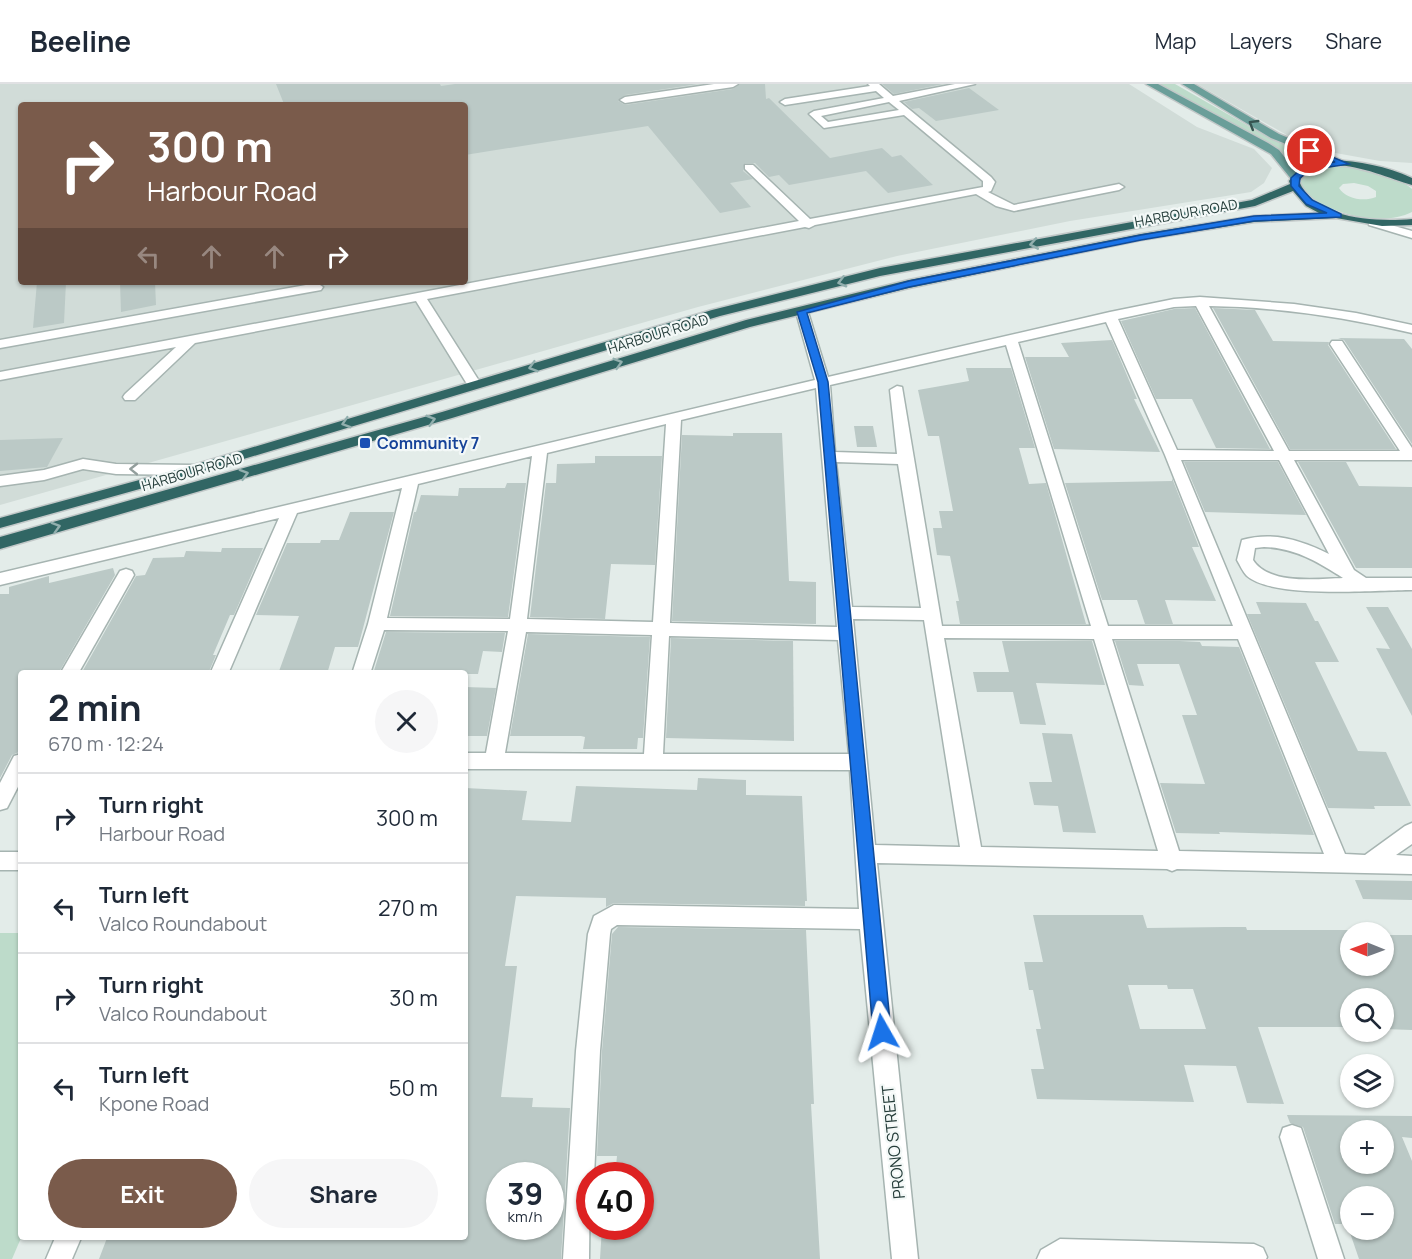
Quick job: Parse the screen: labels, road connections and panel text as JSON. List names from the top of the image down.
{
  "streets": {
    "highway": ["HARBOUR ROAD"],
    "street": ["PRONO STREET"]
  },
  "crossings": [
    ["HARBOUR ROAD", "PRONO STREET"]
  ],
  "places": {
    "transit": ["Community 7"]
  },
  "north": "left",
  "page": {
    "header": "Beeline",
    "nav": ["Map", "Layers", "Share"],
    "turn": ["300 m", "Harbour Road"],
    "heading": ["2 min", "670 m · 12:24"],
    "list": [
      {
        "name": "Turn right",
        "note": "Harbour Road",
        "value": "300 m"
      },
      {
        "name": "Turn left",
        "note": "Valco Roundabout",
        "value": "270 m"
      },
      {
        "name": "Turn right",
        "note": "Valco Roundabout",
        "value": "30 m"
      },
      {
        "name": "Turn left",
        "note": "Kpone Road",
        "value": "50 m"
      }
    ],
    "map_buttons": ["+", "−"],
    "buttons": ["Exit", "Share"],
    "speed": "39 km/h",
    "limit": "40"
  }
}
